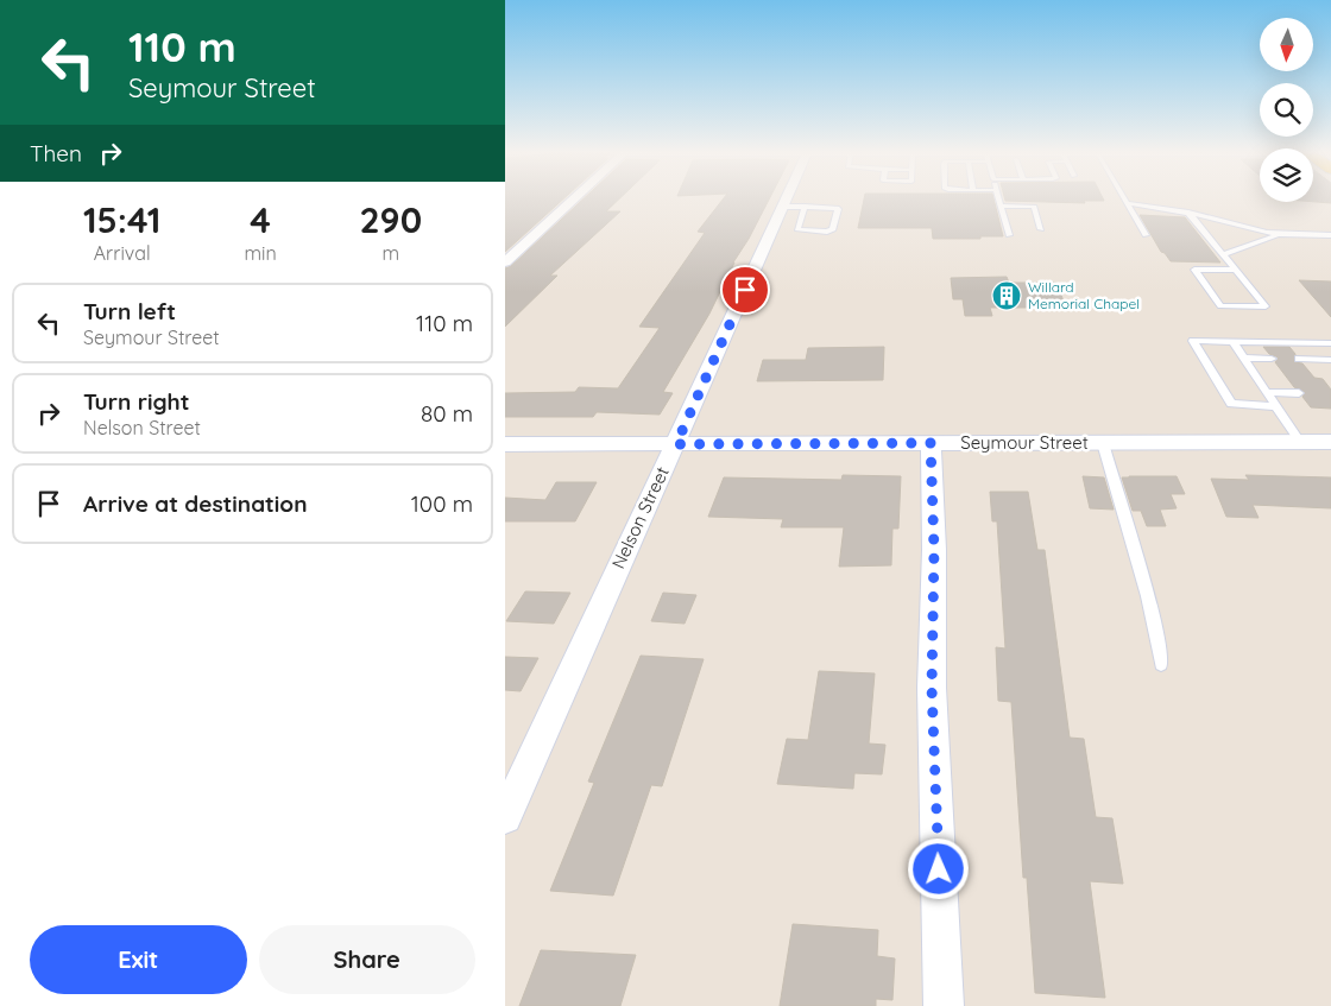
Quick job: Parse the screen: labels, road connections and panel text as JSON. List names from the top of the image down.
{
  "streets": {
    "street": ["Seymour Street", "Nelson Street"]
  },
  "crossings": [
    ["Seymour Street", "Nelson Street"]
  ],
  "places": {
    "building": ["Willard Memorial Chapel"]
  },
  "north": "bottom",
  "page": {
    "turn": ["110 m", "Seymour Street"],
    "then": "Then",
    "eta": [
      "15:41",
      "Arrival",
      "4",
      "min",
      "290",
      "m"
    ],
    "list": [
      {
        "name": "Turn left",
        "note": "Seymour Street",
        "value": "110 m"
      },
      {
        "name": "Turn right",
        "note": "Nelson Street",
        "value": "80 m"
      },
      {
        "name": "Arrive at destination",
        "value": "100 m"
      }
    ],
    "buttons": ["Exit", "Share"]
  }
}
